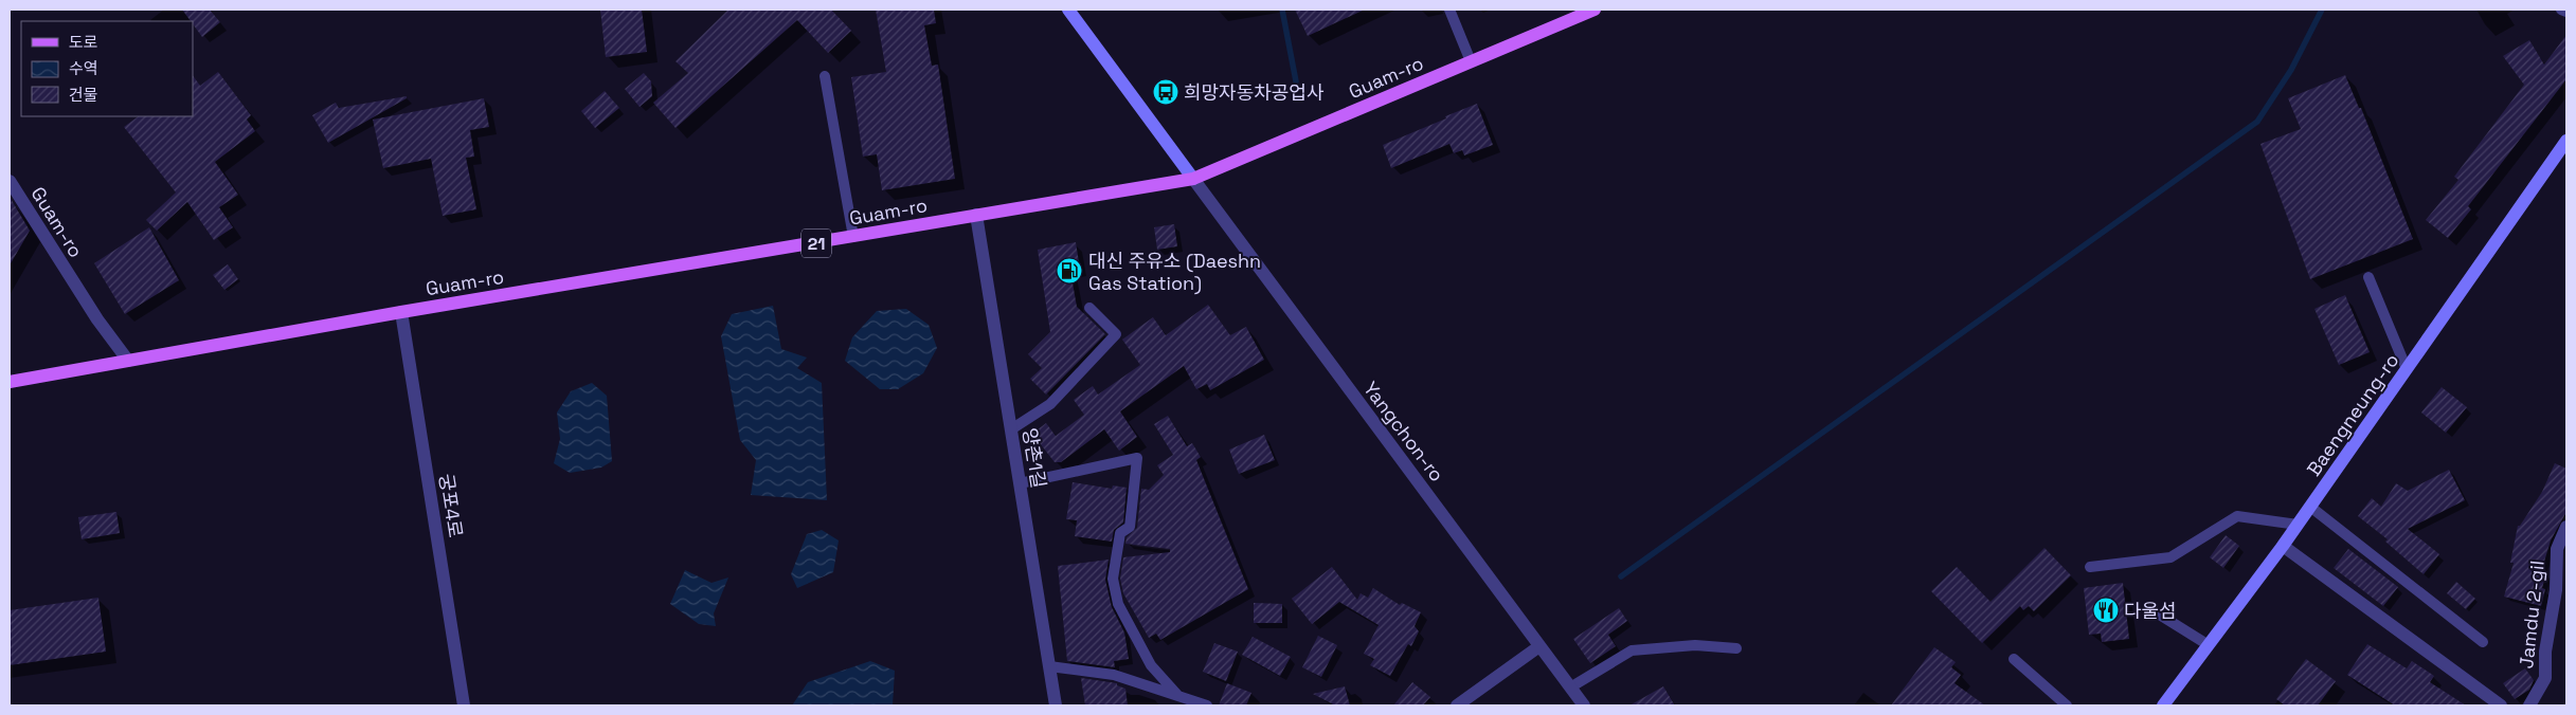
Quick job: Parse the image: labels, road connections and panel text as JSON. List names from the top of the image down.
{
  "streets": {
    "main road": ["Guam-ro", "21"],
    "street": [
      "Baengneung-ro",
      "Yangchon-ro",
      "양촌1길",
      "궁포4로",
      "Jamdu 2-gil"
    ]
  },
  "crossings": [
    ["Guam-ro", "Yangchon-ro"],
    ["Guam-ro", "양촌1길"],
    ["Guam-ro", "궁포4로"]
  ],
  "places": {
    "bus stop": ["희망자동차공업사"],
    "fuel station": ["대신 주유소 (Daeshn Gas Station)"],
    "restaurant": ["다울섬"]
  },
  "legend": ["도로", "수역", "건물"]
}
